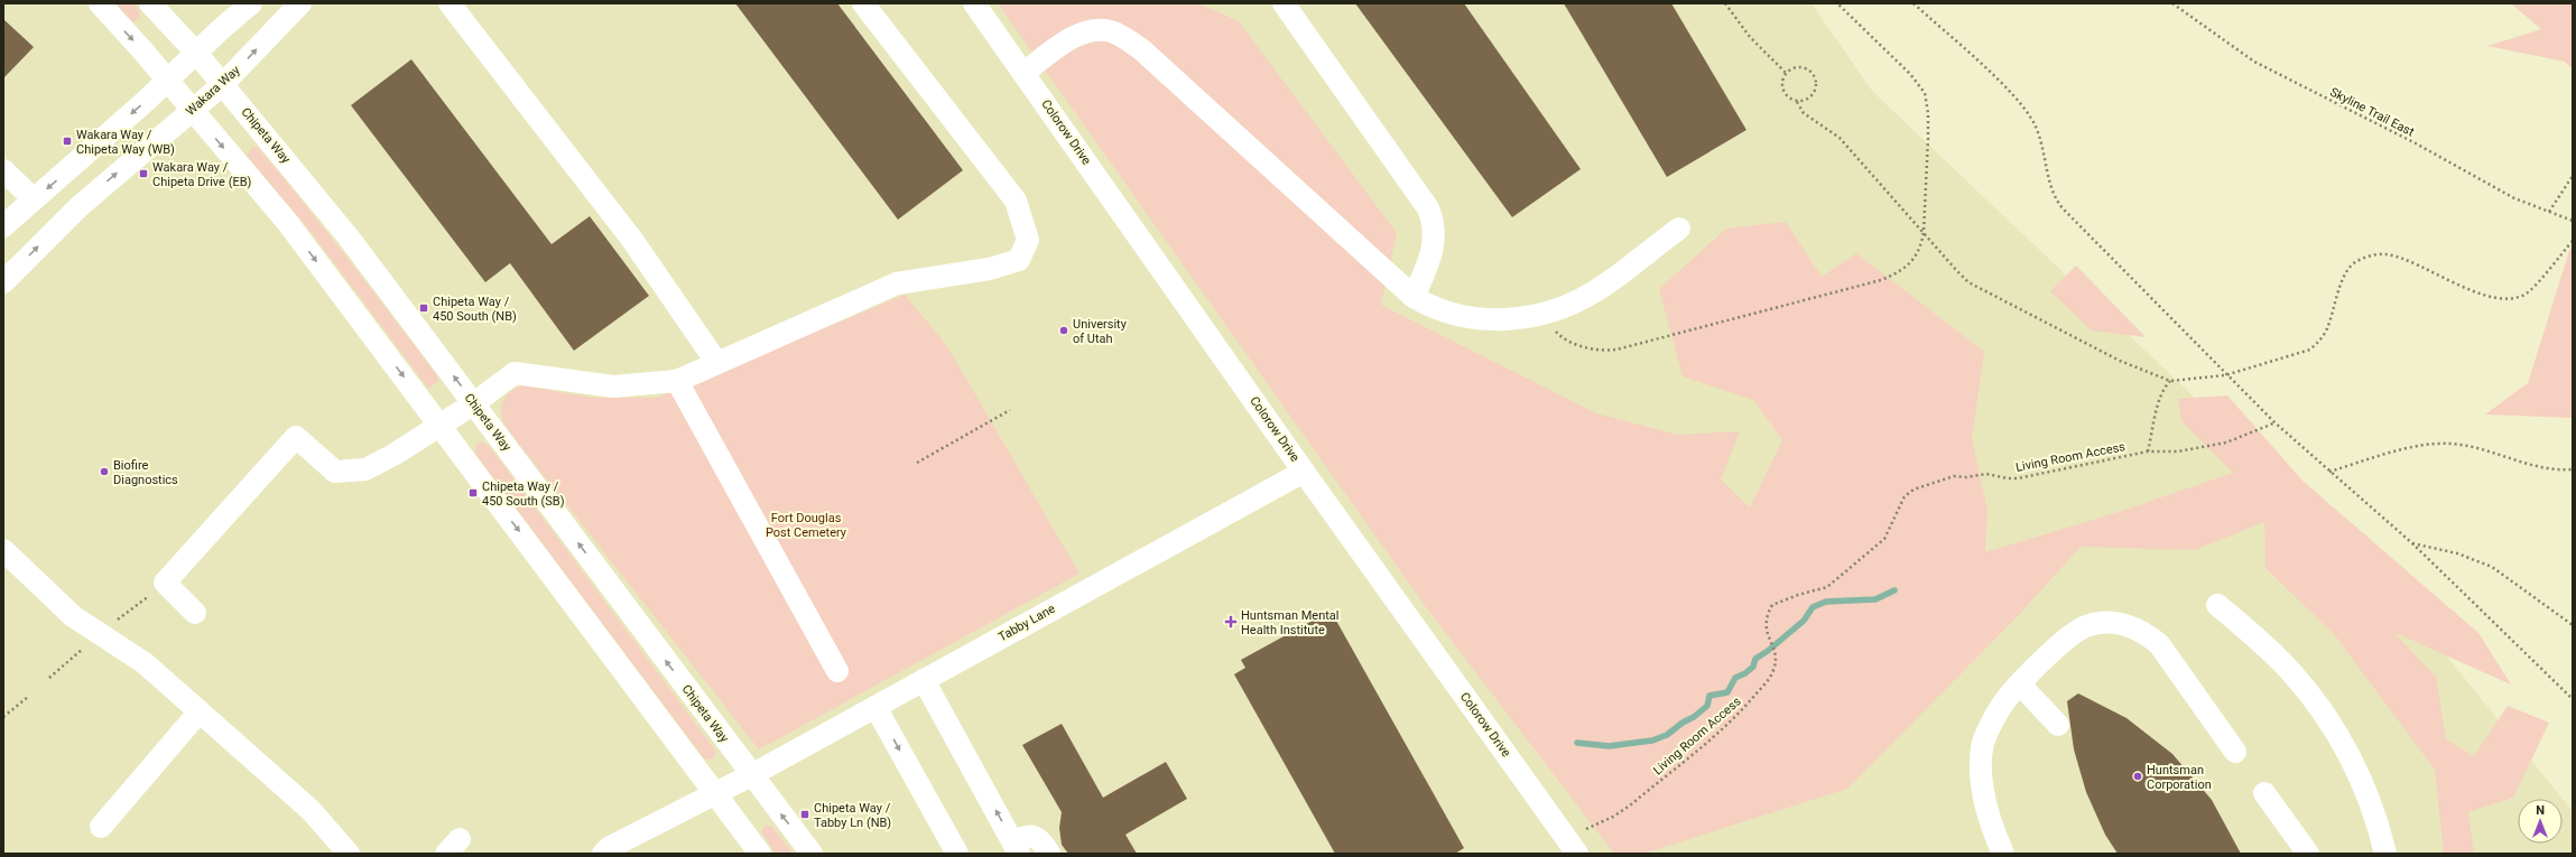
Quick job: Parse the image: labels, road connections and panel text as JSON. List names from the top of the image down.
{
  "streets": {
    "street": [
      "Wakara Way",
      "Colorow Drive",
      "Chipeta Way",
      "Tabby Lane"
    ],
    "path": ["Skyline Trail East", "Living Room Access"]
  },
  "crossings": [
    ["Wakara Way", "Chipeta Way"],
    ["Colorow Drive", "Living Room Access"],
    ["Colorow Drive", "Tabby Lane"],
    ["Chipeta Way", "Tabby Lane"]
  ],
  "parks": ["Fort Douglas Post Cemetery"],
  "places": {
    "transit": [
      "Wakara Way / Chipeta Way (WB)",
      "Wakara Way / Chipeta Drive (EB)",
      "Chipeta Way / 450 South (NB)",
      "Chipeta Way / 450 South (SB)",
      "Chipeta Way / Tabby Ln (NB)"
    ],
    "other": ["University of Utah", "Biofire Diagnostics", "Huntsman Corporation"],
    "health": ["Huntsman Mental Health Institute"]
  },
  "north": "top"
}
